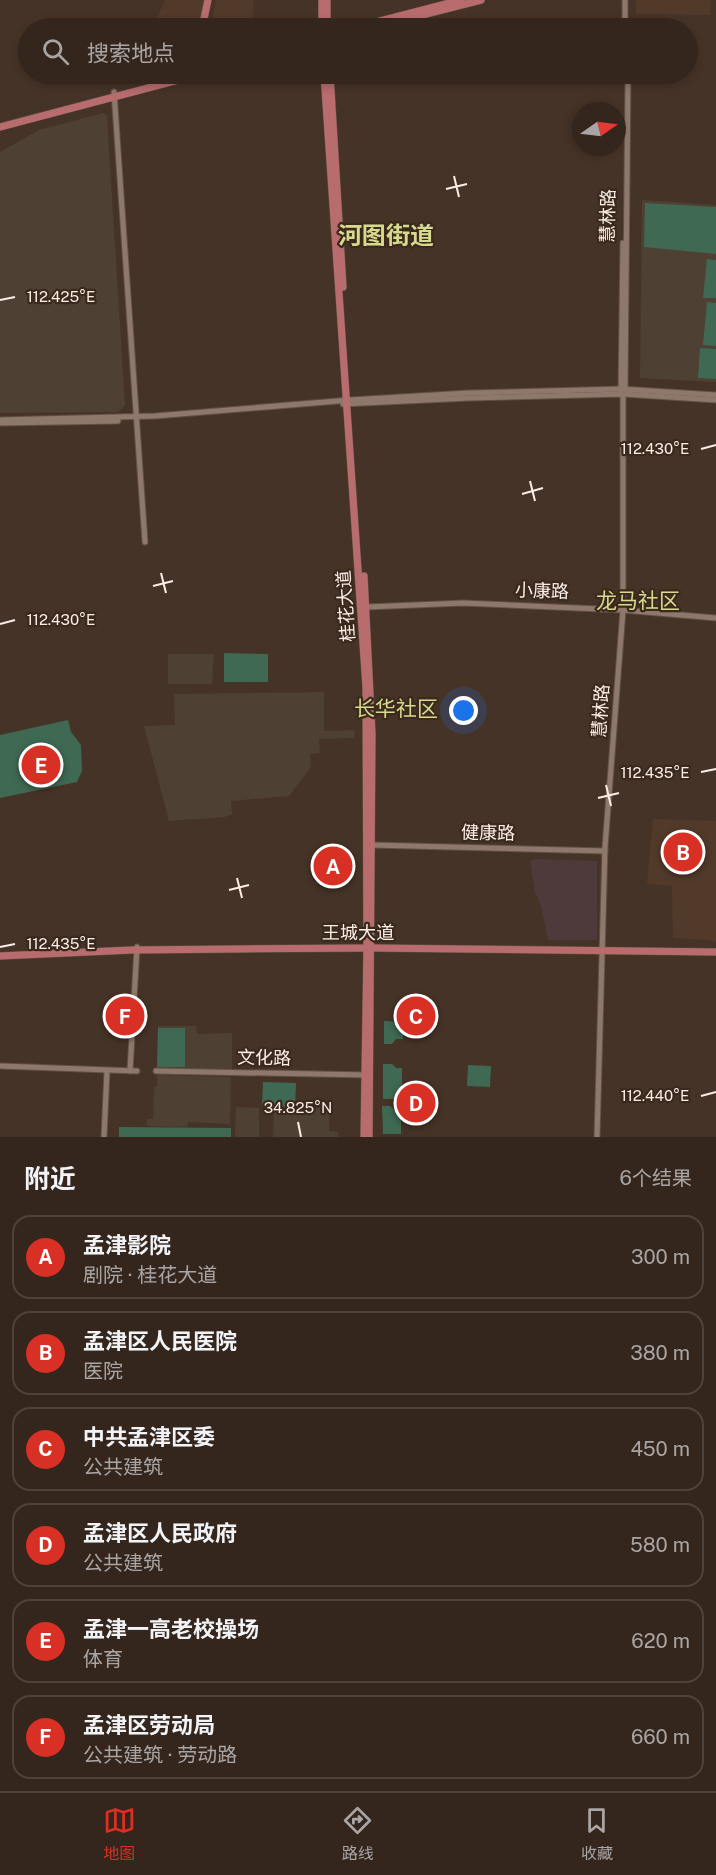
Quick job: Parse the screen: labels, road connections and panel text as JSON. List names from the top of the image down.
{
  "streets": {
    "main road": ["桂花大道", "王城大道"],
    "street": [
      "慧林路",
      "小康路",
      "健康路",
      "文化路"
    ]
  },
  "crossings": [
    ["慧林路", "小康路"],
    ["慧林路", "健康路"],
    ["慧林路", "王城大道"],
    ["小康路", "桂花大道"],
    ["桂花大道", "健康路"],
    ["桂花大道", "王城大道"],
    ["桂花大道", "文化路"]
  ],
  "districts": ["河图街道", "龙马社区", "长华社区"],
  "north": "right",
  "page": {
    "search": "搜索地点",
    "pins": [
      "E",
      "B",
      "A",
      "C",
      "F",
      "D"
    ],
    "heading": ["附近", "6个结果"],
    "list": [
      {
        "mark": "A",
        "name": "孟津影院",
        "note": "剧院 · 桂花大道",
        "value": "300 m"
      },
      {
        "mark": "B",
        "name": "孟津区人民医院",
        "note": "医院",
        "value": "380 m"
      },
      {
        "mark": "C",
        "name": "中共孟津区委",
        "note": "公共建筑",
        "value": "450 m"
      },
      {
        "mark": "D",
        "name": "孟津区人民政府",
        "note": "公共建筑",
        "value": "580 m"
      },
      {
        "mark": "E",
        "name": "孟津一高老校操场",
        "note": "体育",
        "value": "620 m"
      },
      {
        "mark": "F",
        "name": "孟津区劳动局",
        "note": "公共建筑 · 劳动路",
        "value": "660 m"
      }
    ],
    "nav": ["地图", "路线", "收藏"]
  },
  "coordinates": [
    "112.425°E",
    "112.430°E",
    "112.435°E",
    "112.440°E",
    "34.825°N"
  ]
}
